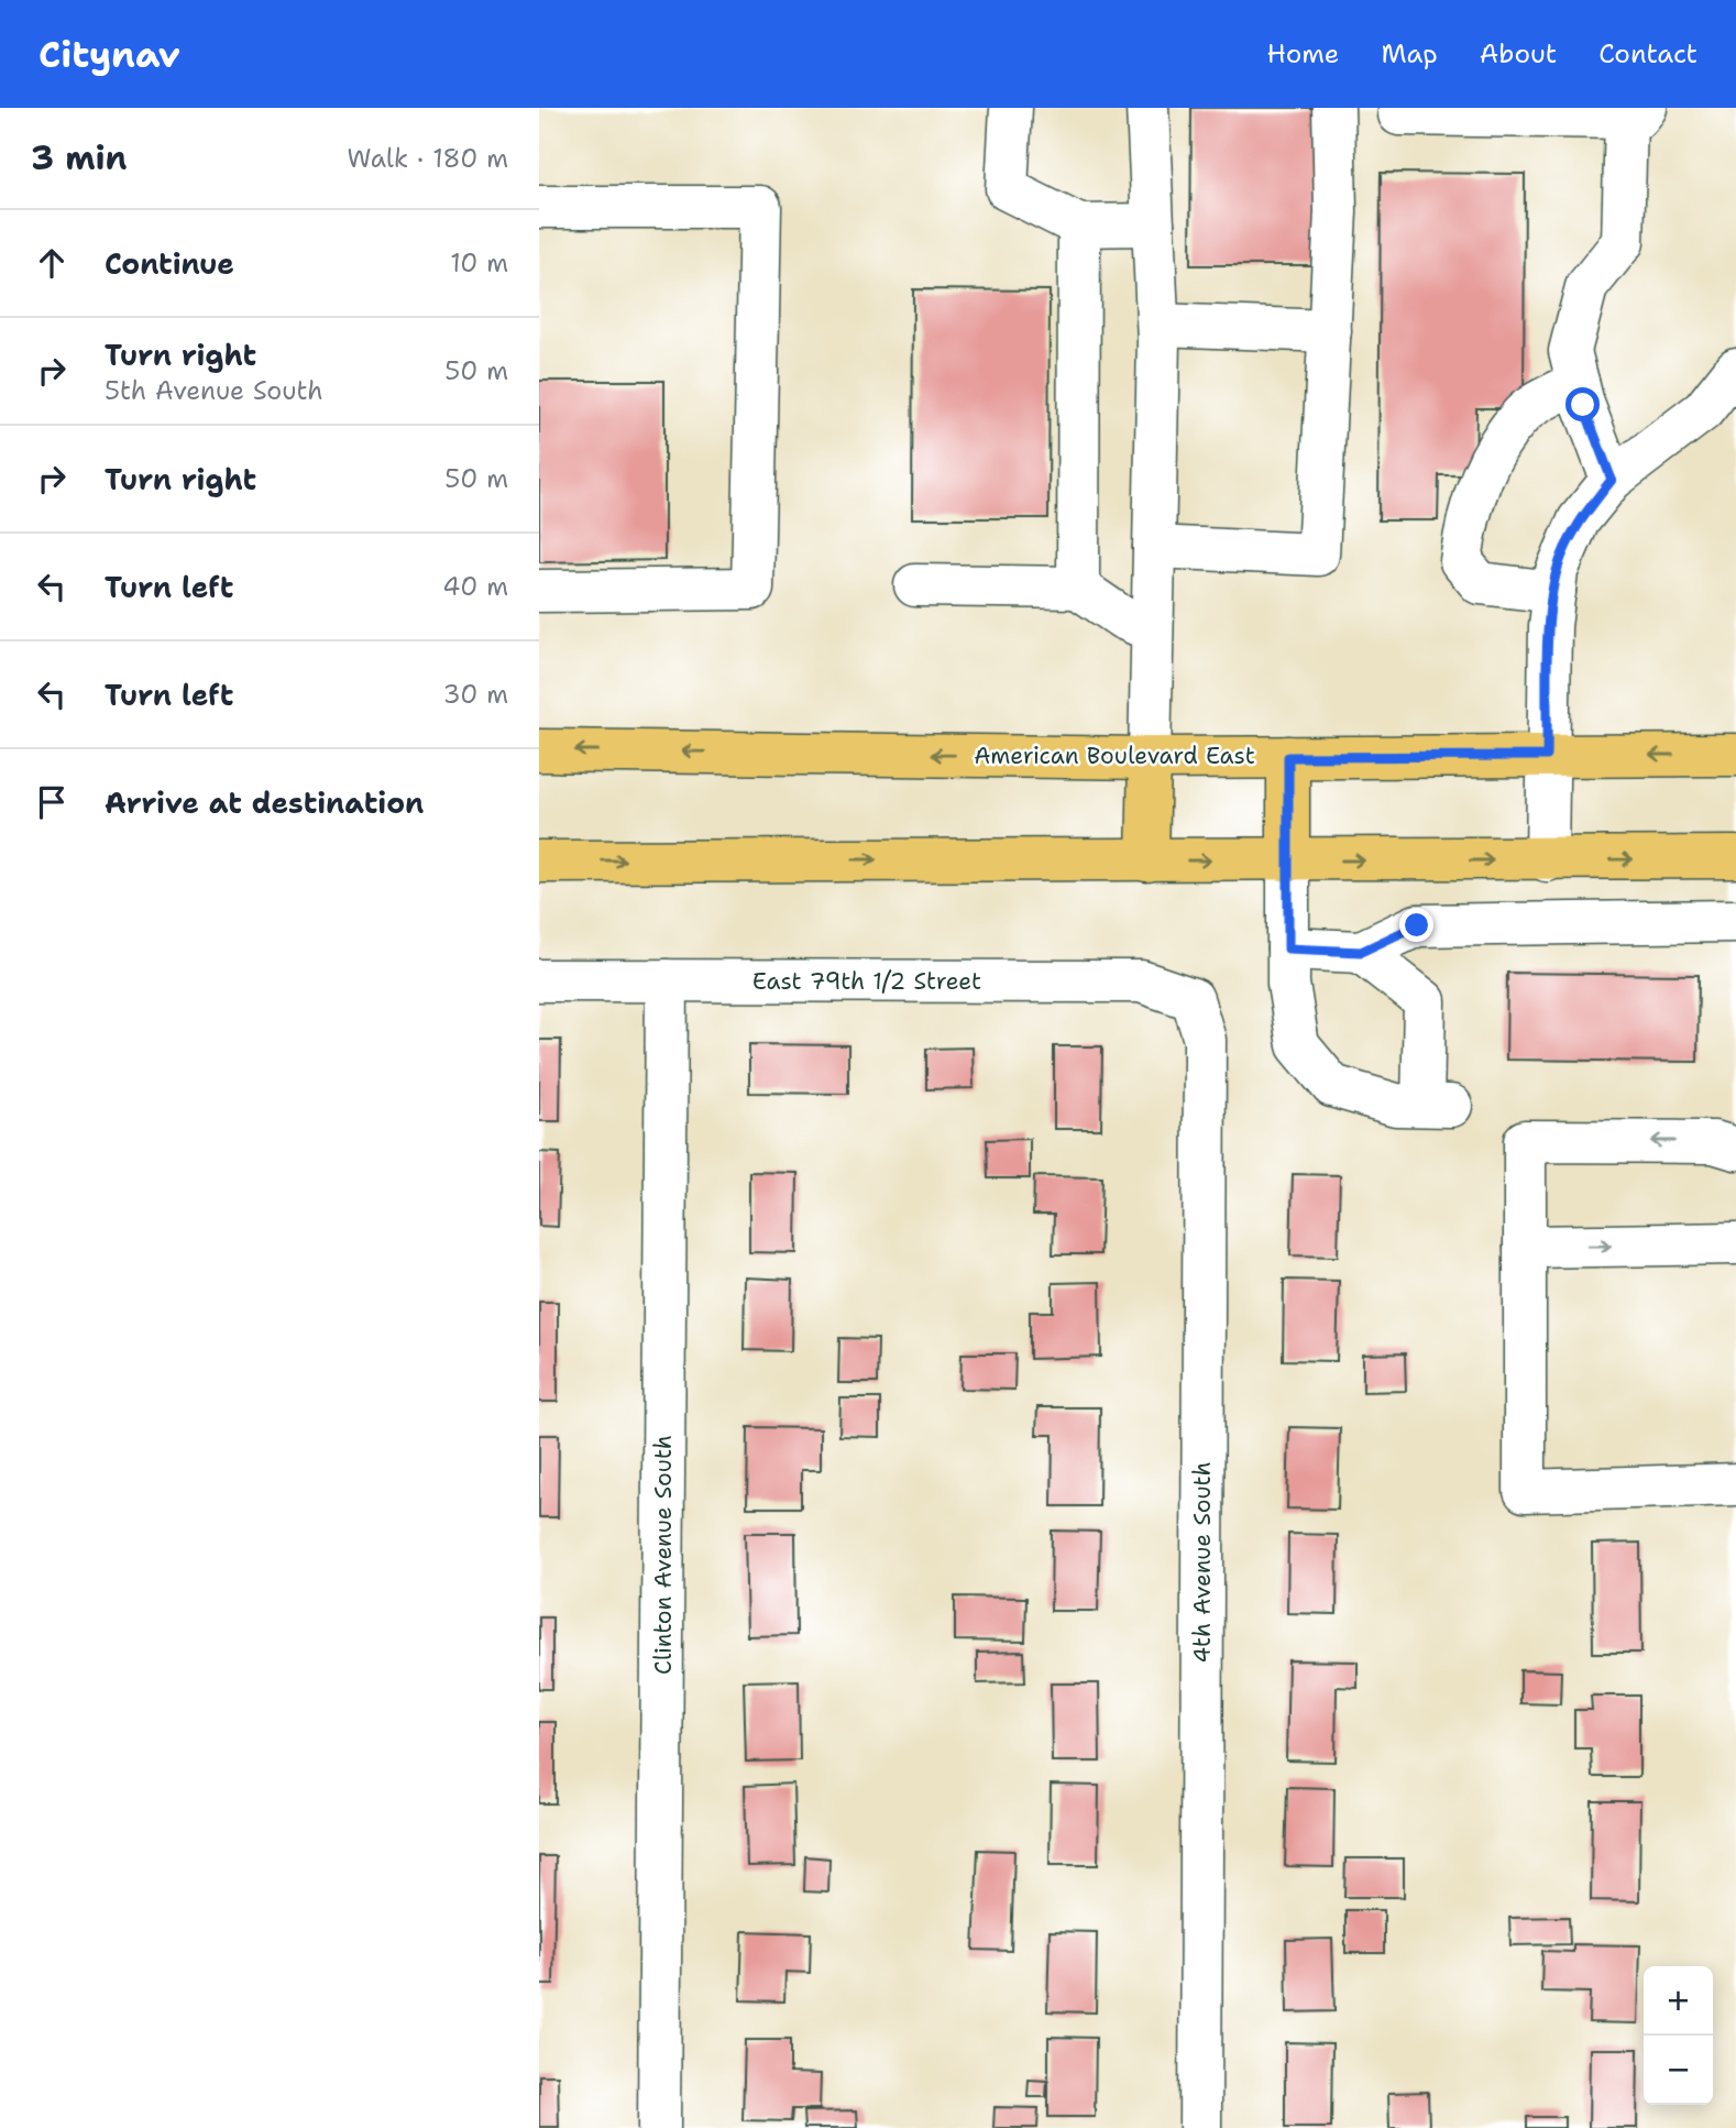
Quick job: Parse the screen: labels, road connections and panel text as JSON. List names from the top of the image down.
{
  "streets": {
    "main road": ["American Boulevard East"],
    "street": ["East 79th 1/2 Street", "Clinton Avenue South", "4th Avenue South"]
  },
  "crossings": [
    ["East 79th 1/2 Street", "Clinton Avenue South"],
    ["East 79th 1/2 Street", "4th Avenue South"]
  ],
  "page": {
    "header": "Citynav",
    "nav": [
      "Home",
      "Map",
      "About",
      "Contact"
    ],
    "heading": ["3 min", "Walk · 180 m"],
    "list": [
      ["Continue", "10 m"],
      ["Turn right", "5th Avenue South", "50 m"],
      ["Turn right", "50 m"],
      ["Turn left", "40 m"],
      ["Turn left", "30 m"],
      "Arrive at destination"
    ],
    "map_buttons": ["+", "−"]
  }
}
